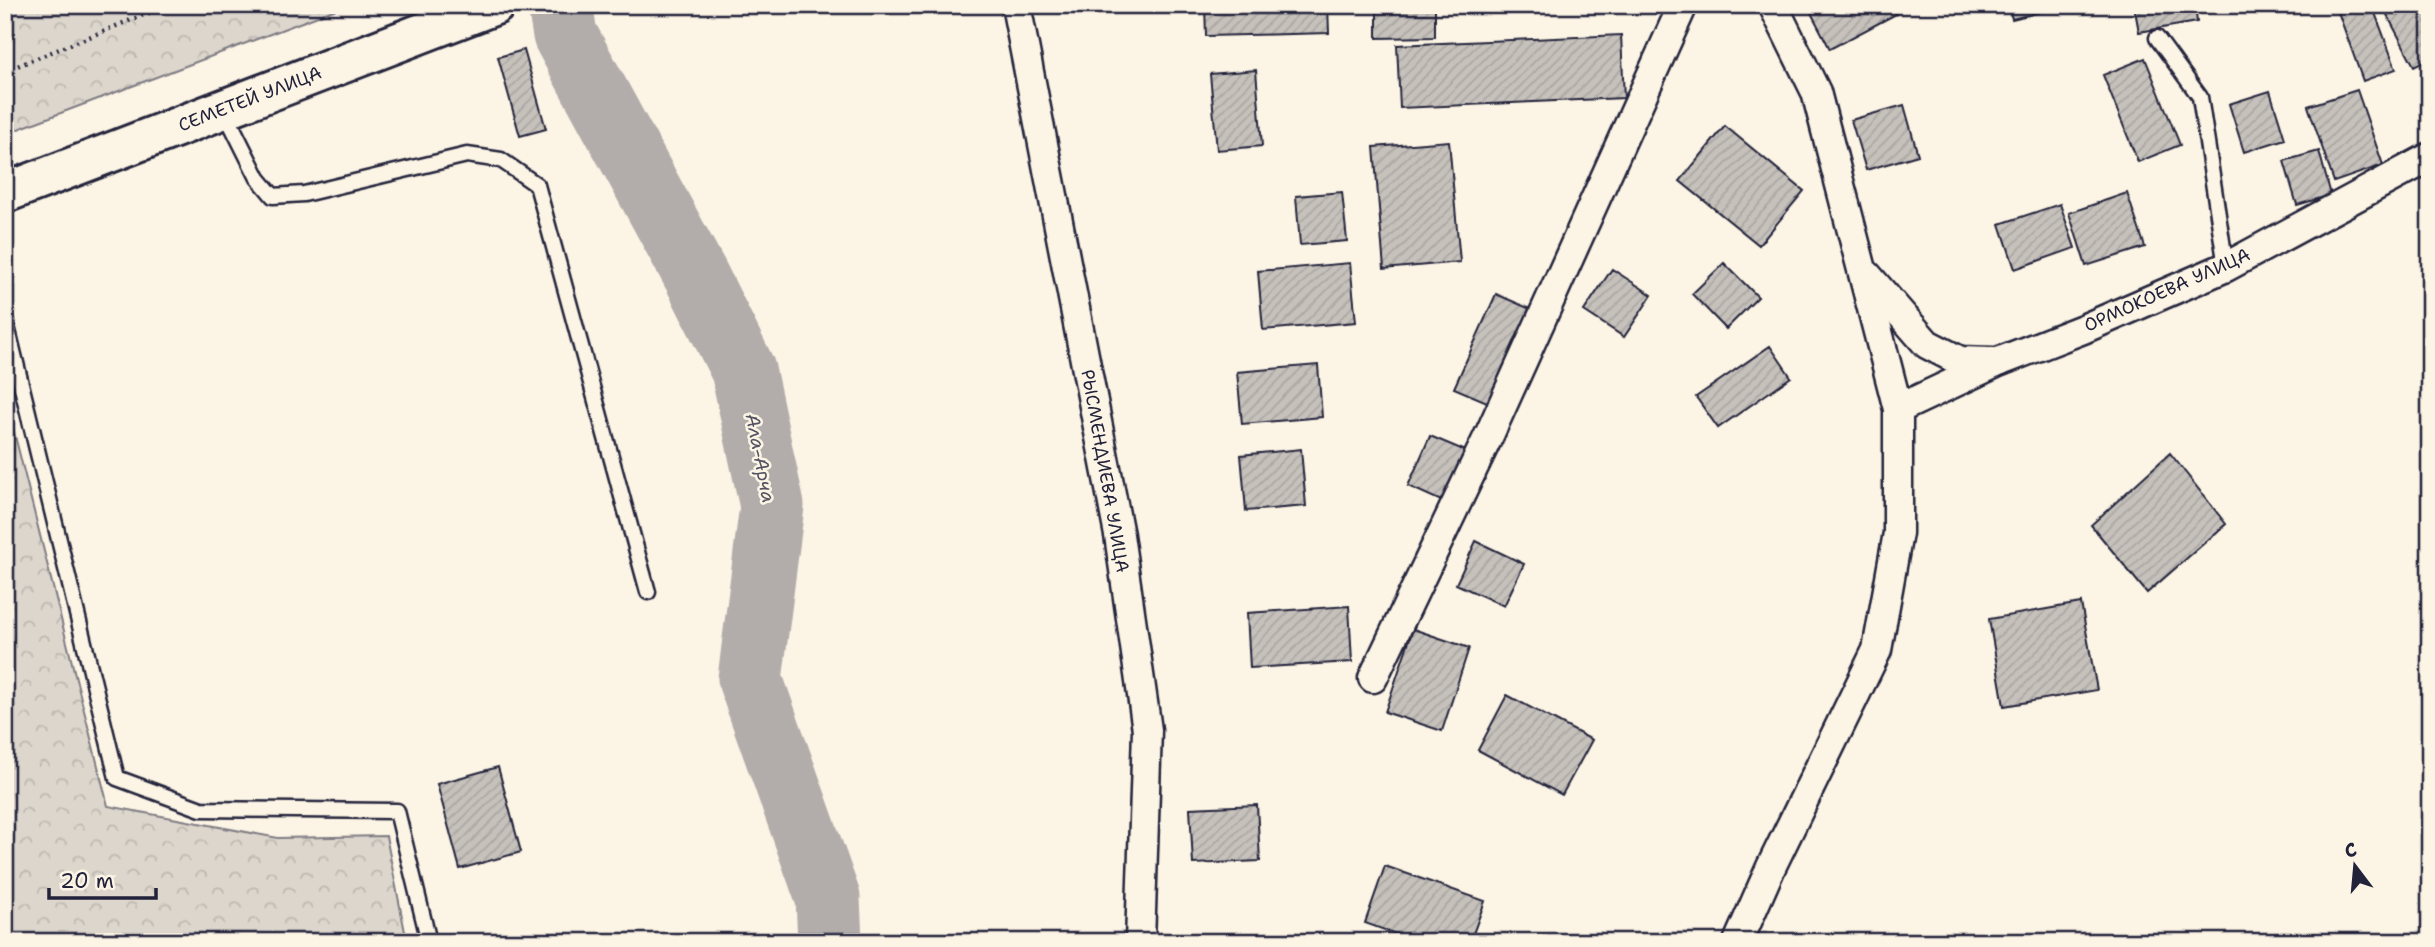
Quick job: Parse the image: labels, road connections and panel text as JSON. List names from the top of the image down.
{
  "streets": {
    "main road": ["СЕМЕТЕЙ УЛИЦА"],
    "street": ["ОРМОКОЕВА УЛИЦА", "РЫСМЕНДИЕВА УЛИЦА"]
  },
  "water": ["Ала-Арча"],
  "scale_bar": "20 m",
  "north": "top"
}
